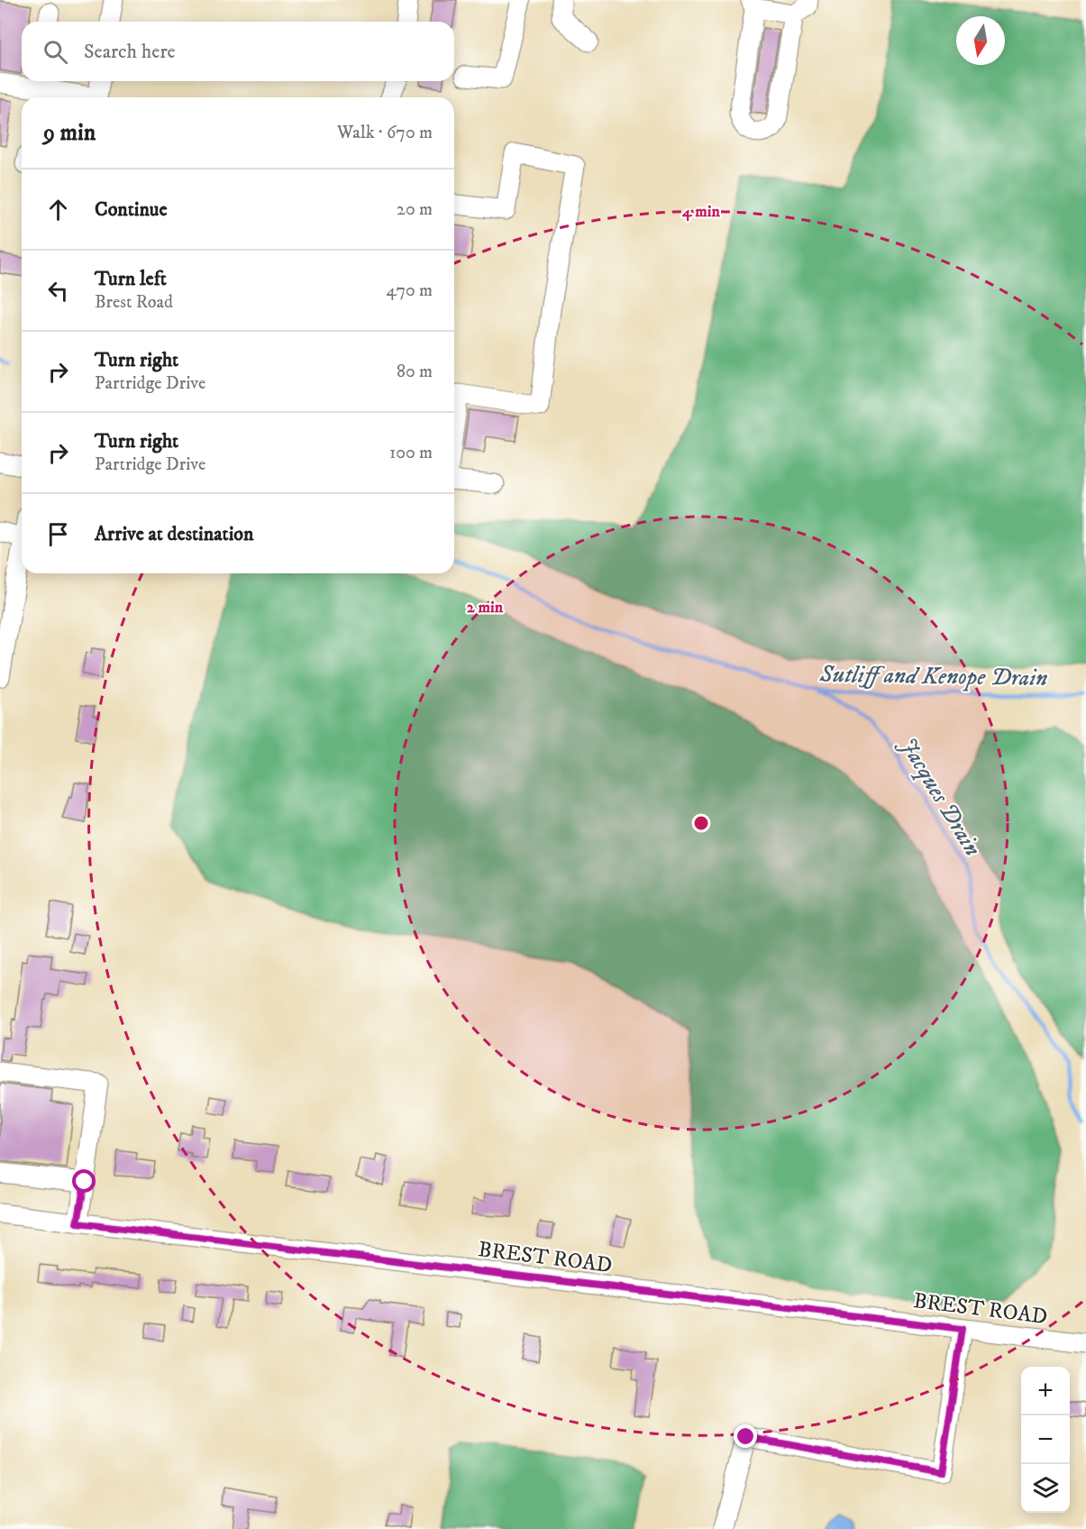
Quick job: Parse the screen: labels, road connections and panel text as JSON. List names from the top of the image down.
{
  "streets": {
    "street": ["BREST ROAD"]
  },
  "water": ["Sutliff and Kenope Drain", "Jacques Drain"],
  "north": "bottom",
  "page": {
    "search": "Search here",
    "heading": ["9 min", "Walk · 670 m"],
    "list": [
      ["Continue", "20 m"],
      ["Turn left", "Brest Road", "470 m"],
      ["Turn right", "Partridge Drive", "80 m"],
      ["Turn right", "Partridge Drive", "100 m"],
      "Arrive at destination"
    ],
    "map_buttons": ["+", "−"]
  },
  "rings": ["4 min", "2 min"]
}
